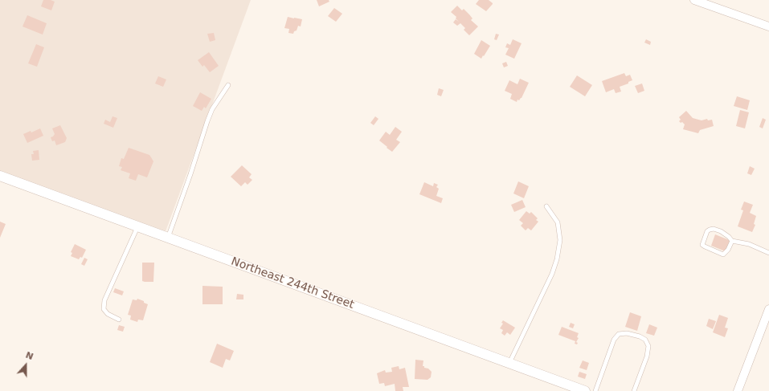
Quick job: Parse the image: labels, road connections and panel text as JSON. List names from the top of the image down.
{
  "streets": {
    "street": ["Northeast 244th Street"]
  },
  "north": "top"
}
